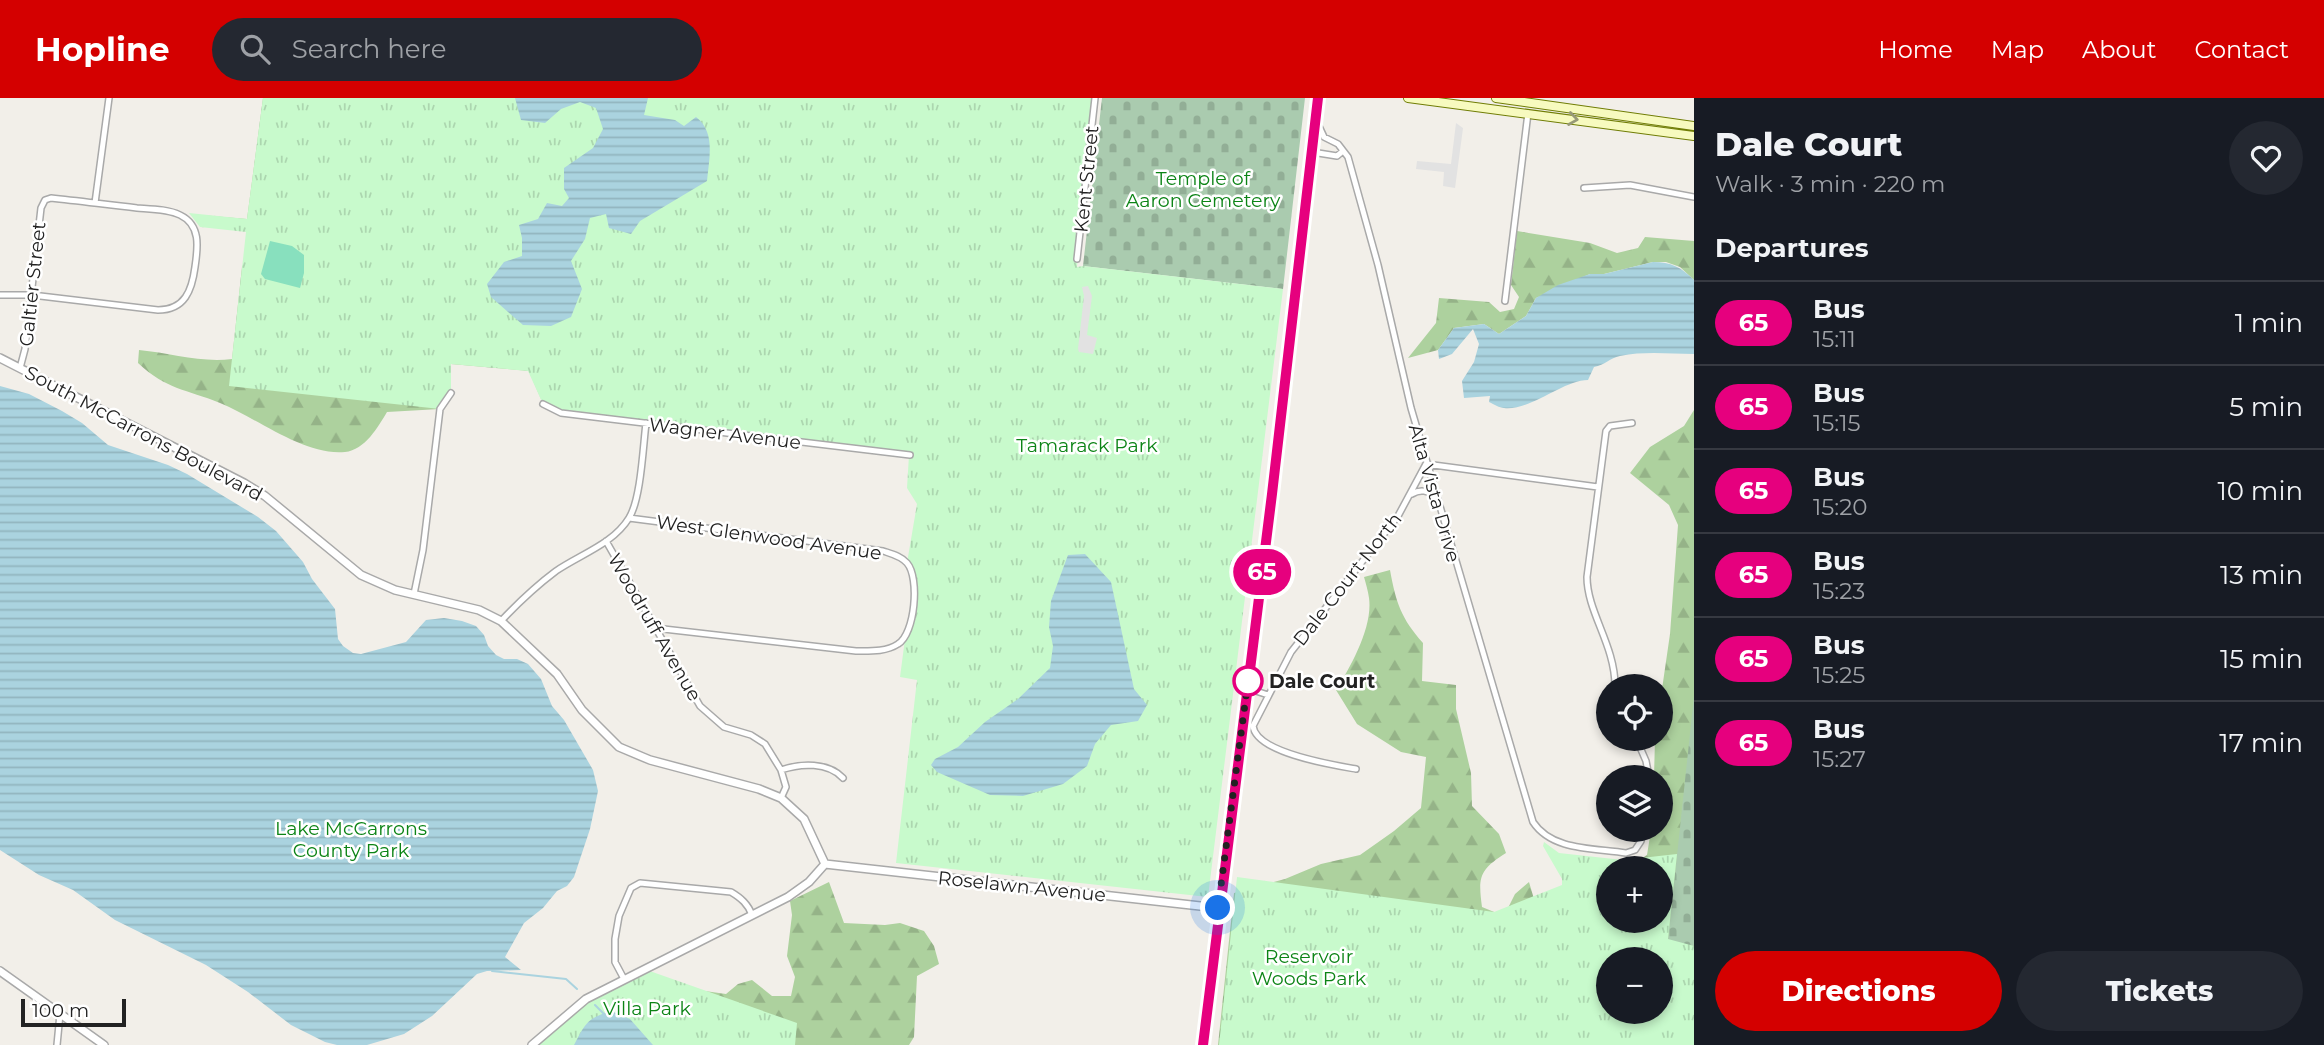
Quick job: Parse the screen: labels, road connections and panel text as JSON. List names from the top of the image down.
{
  "streets": {
    "street": [
      "Kent Street",
      "Galtier Street",
      "South McCarrons Boulevard",
      "Wagner Avenue",
      "Alta Vista Drive",
      "West Glenwood Avenue",
      "Dale Court North",
      "Woodruff Avenue",
      "Roselawn Avenue"
    ]
  },
  "crossings": [
    ["Galtier Street", "South McCarrons Boulevard"],
    ["South McCarrons Boulevard", "Roselawn Avenue"],
    ["Alta Vista Drive", "Dale Court North"],
    ["West Glenwood Avenue", "Woodruff Avenue"]
  ],
  "parks": [
    "Temple of Aaron Cemetery",
    "Tamarack Park",
    "Lake McCarrons County Park",
    "Reservoir Woods Park",
    "Villa Park"
  ],
  "places": ["Dale Court"],
  "lines": ["bus line 65"],
  "scale_bar": "100 m",
  "page": {
    "header": "Hopline",
    "search": "Search here",
    "nav": [
      "Home",
      "Map",
      "About",
      "Contact"
    ],
    "on_map": "65",
    "heading": [
      ["Dale Court", "Walk · 3 min · 220 m"],
      "Departures"
    ],
    "list": [
      {
        "mark": "65",
        "name": "Bus",
        "note": "15:11",
        "value": "1 min"
      },
      {
        "mark": "65",
        "name": "Bus",
        "note": "15:15",
        "value": "5 min"
      },
      {
        "mark": "65",
        "name": "Bus",
        "note": "15:20",
        "value": "10 min"
      },
      {
        "mark": "65",
        "name": "Bus",
        "note": "15:23",
        "value": "13 min"
      },
      {
        "mark": "65",
        "name": "Bus",
        "note": "15:25",
        "value": "15 min"
      },
      {
        "mark": "65",
        "name": "Bus",
        "note": "15:27",
        "value": "17 min"
      }
    ],
    "map_buttons": ["+", "−"],
    "buttons": ["Directions", "Tickets"],
    "scale": "100 m"
  }
}
